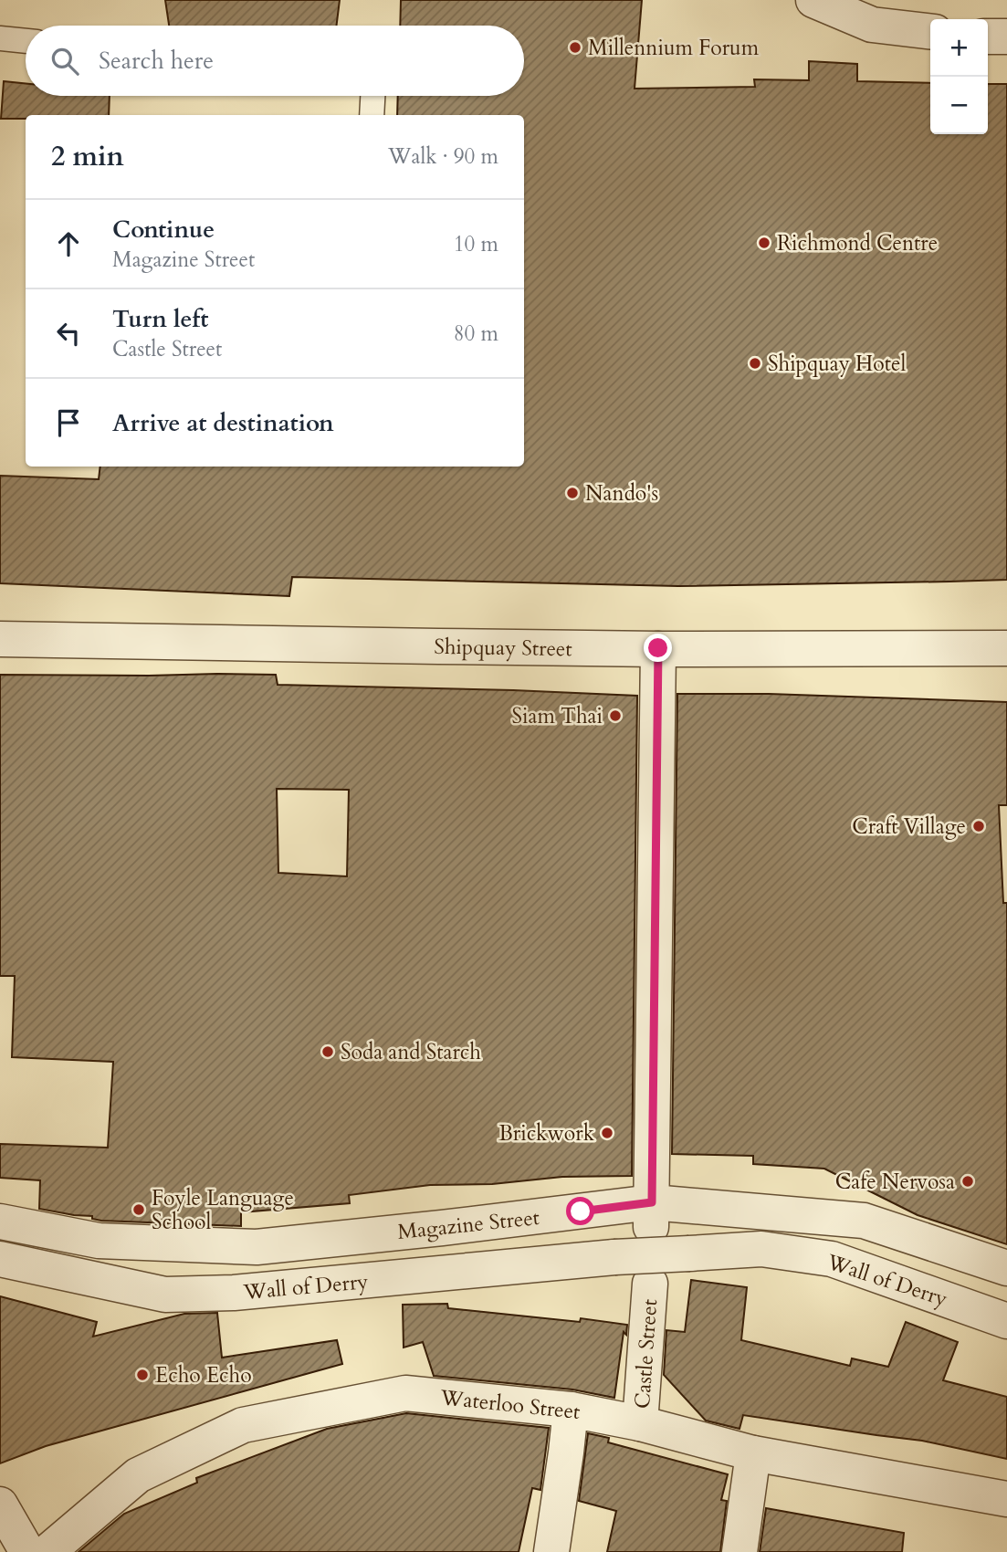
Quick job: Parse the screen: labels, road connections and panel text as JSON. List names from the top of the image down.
{
  "streets": {
    "street": [
      "Shipquay Street",
      "Magazine Street",
      "Wall of Derry",
      "Castle Street",
      "Waterloo Street"
    ]
  },
  "crossings": [
    ["Castle Street", "Waterloo Street"]
  ],
  "places": [
    "Millennium Forum",
    "Richmond Centre",
    "Shipquay Hotel",
    "Nando's",
    "Siam Thai",
    "Craft Village",
    "Soda and Starch",
    "Brickwork",
    "Cafe Nervosa",
    "Foyle Language School",
    "Echo Echo"
  ],
  "page": {
    "map_buttons": ["+", "−"],
    "search": "Search here",
    "heading": ["2 min", "Walk · 90 m"],
    "list": [
      ["Continue", "Magazine Street", "10 m"],
      ["Turn left", "Castle Street", "80 m"],
      "Arrive at destination"
    ]
  }
}
